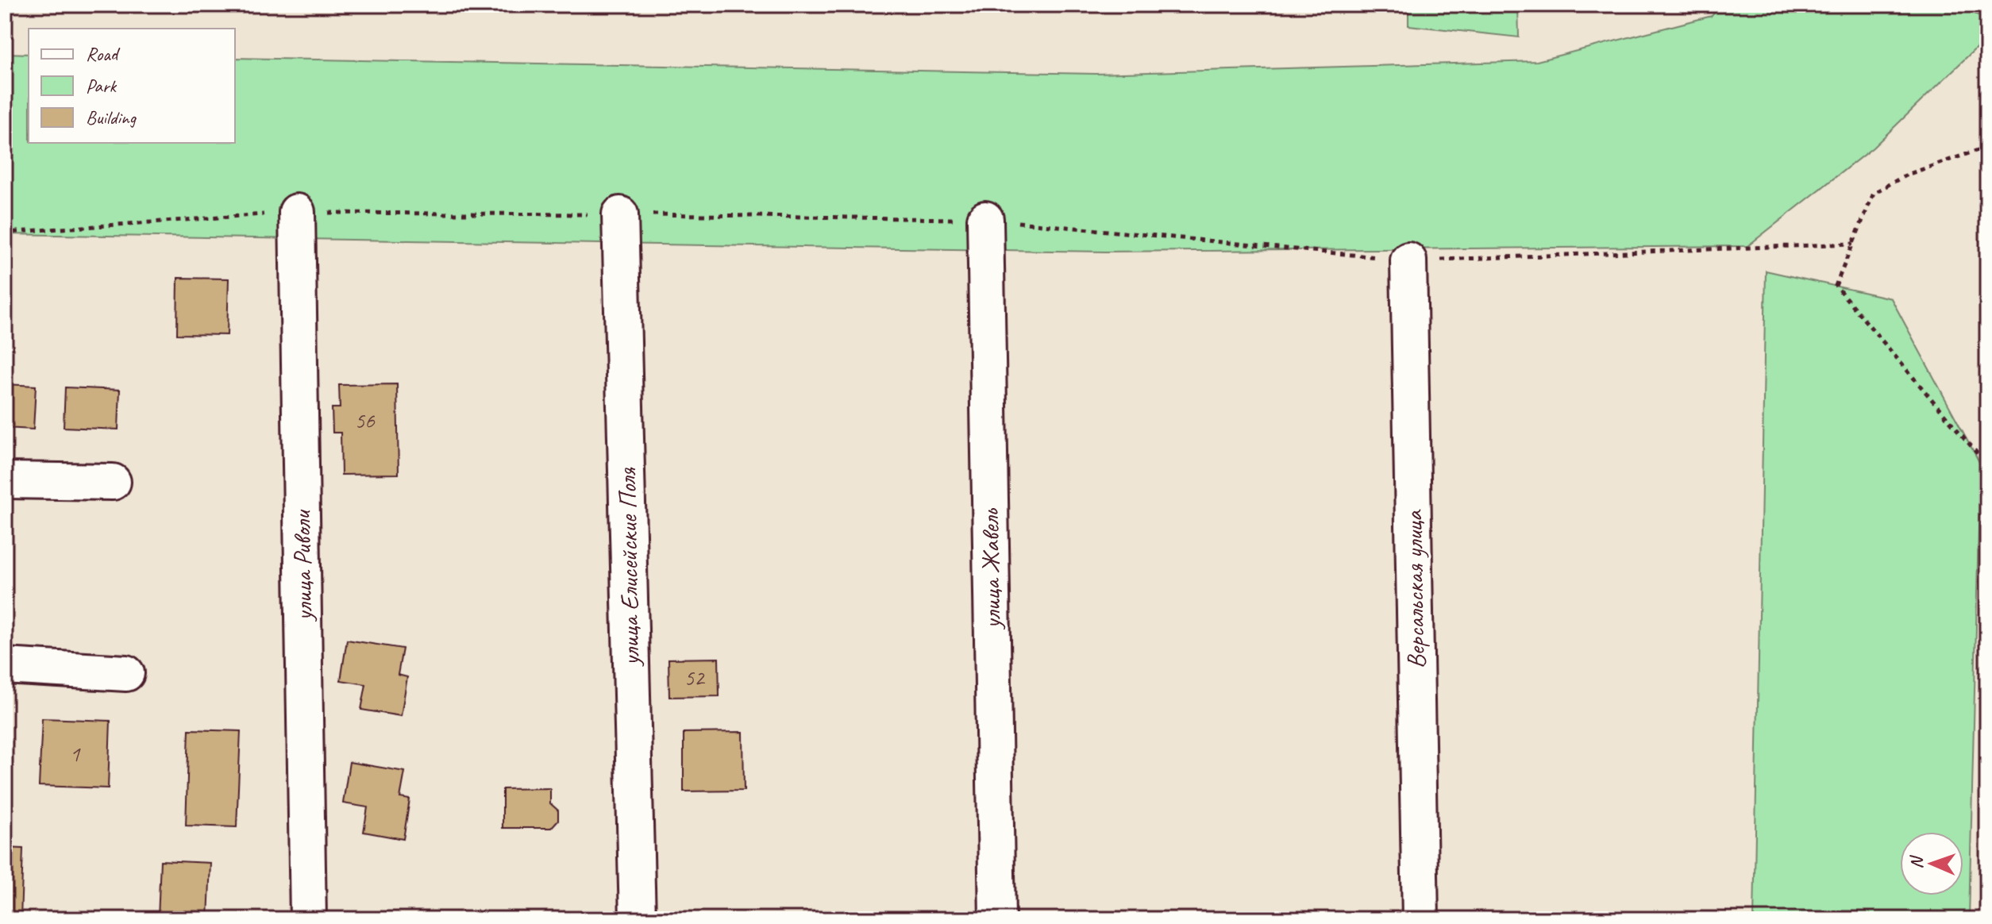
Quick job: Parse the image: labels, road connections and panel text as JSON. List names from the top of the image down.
{
  "streets": {
    "street": [
      "улица Риволи",
      "улица Елисейские Поля",
      "улица Жавель",
      "Версальская улица"
    ]
  },
  "house_numbers": ["56", "52", "1"],
  "legend": ["Road", "Park", "Building"],
  "north": "left"
}
